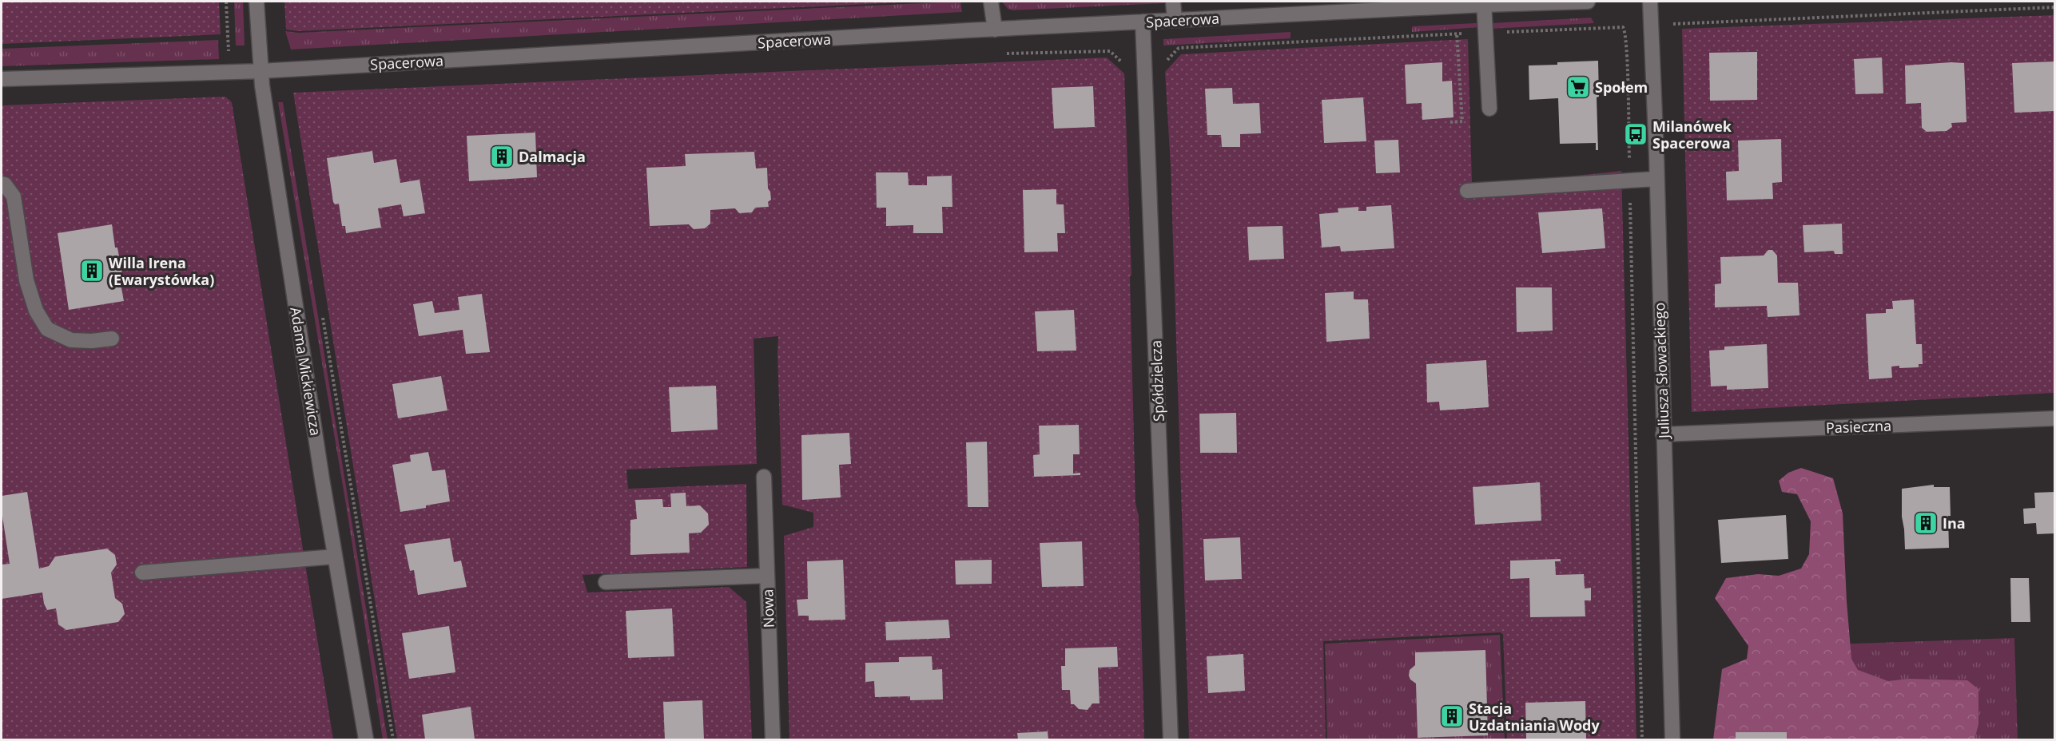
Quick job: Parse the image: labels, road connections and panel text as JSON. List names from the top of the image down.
{
  "streets": {
    "street": [
      "Spacerowa",
      "Juliusza Słowackiego",
      "Adama Mickiewicza",
      "Spółdzielcza",
      "Pasieczna",
      "Nowa"
    ]
  },
  "crossings": [
    ["Spacerowa", "Adama Mickiewicza"],
    ["Spacerowa", "Spółdzielcza"],
    ["Juliusza Słowackiego", "Pasieczna"]
  ],
  "places": {
    "supermarket": ["Społem"],
    "bus stop": ["Milanówek Spacerowa"],
    "building": [
      "Dalmacja",
      "Willa Irena (Ewarystówka)",
      "Ina",
      "Stacja Uzdatniania Wody"
    ]
  }
}
